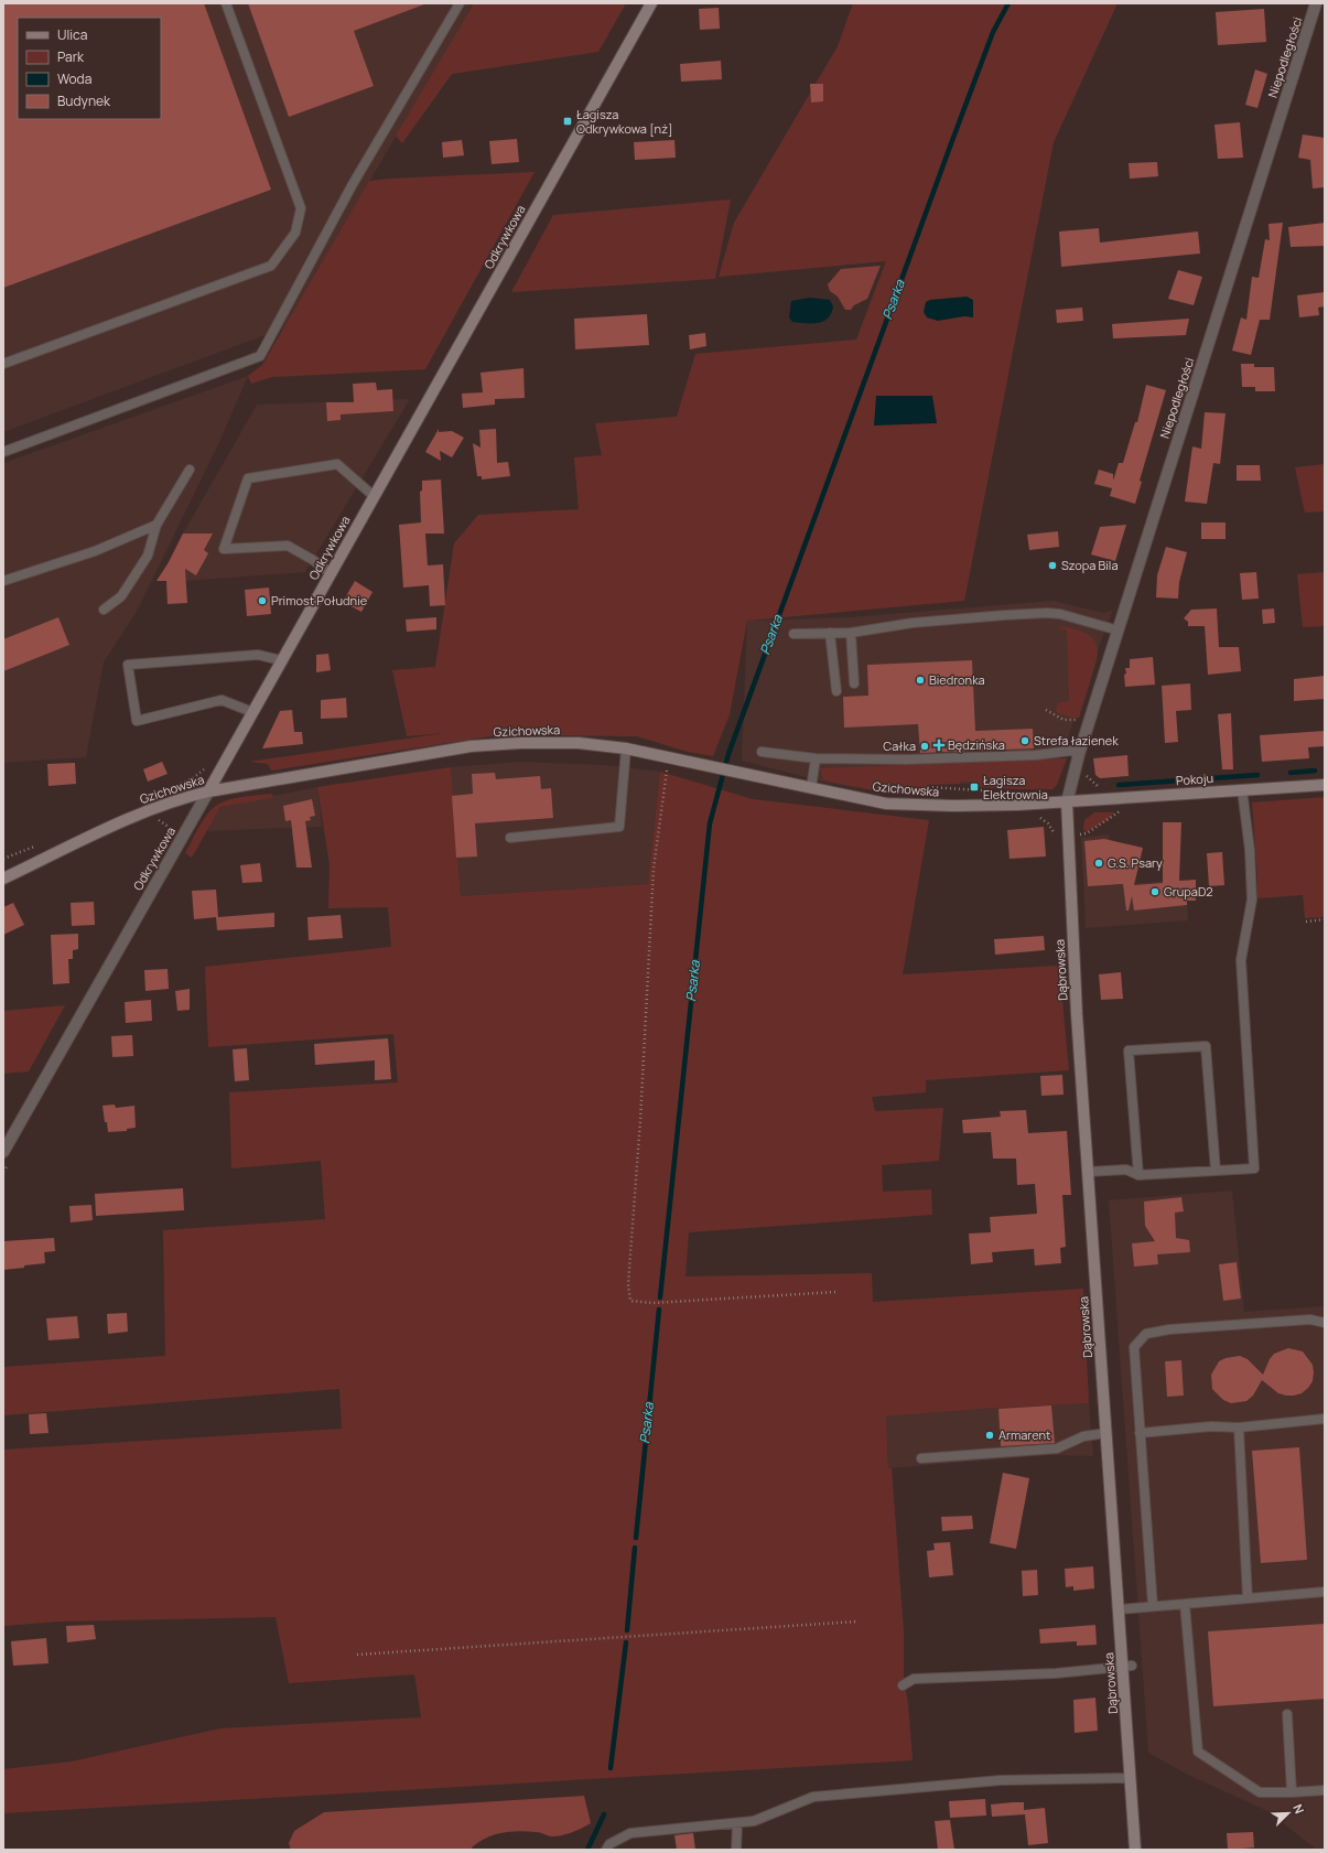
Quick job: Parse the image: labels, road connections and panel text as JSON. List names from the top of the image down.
{
  "streets": {
    "street": [
      "Niepodległości",
      "Odkrywkowa",
      "Gzichowska",
      "Pokoju",
      "Dąbrowska"
    ]
  },
  "crossings": [
    ["Niepodległości", "Gzichowska"],
    ["Niepodległości", "Pokoju"],
    ["Niepodległości", "Dąbrowska"],
    ["Odkrywkowa", "Gzichowska"],
    ["Gzichowska", "Pokoju"],
    ["Gzichowska", "Dąbrowska"],
    ["Pokoju", "Dąbrowska"]
  ],
  "water": ["Psarka"],
  "places": {
    "transit": ["Łagisza Odkrywkowa [nż]", "Łagisza Elektrownia"],
    "other": [
      "Szopa Bila",
      "Primost Południe",
      "Biedronka",
      "Strefa łazienek",
      "Całka",
      "G.S. Psary",
      "GrupaD2",
      "Armarent"
    ],
    "health": ["Będzińska"]
  },
  "legend": [
    "Ulica",
    "Park",
    "Woda",
    "Budynek"
  ],
  "north": "top right"
}
